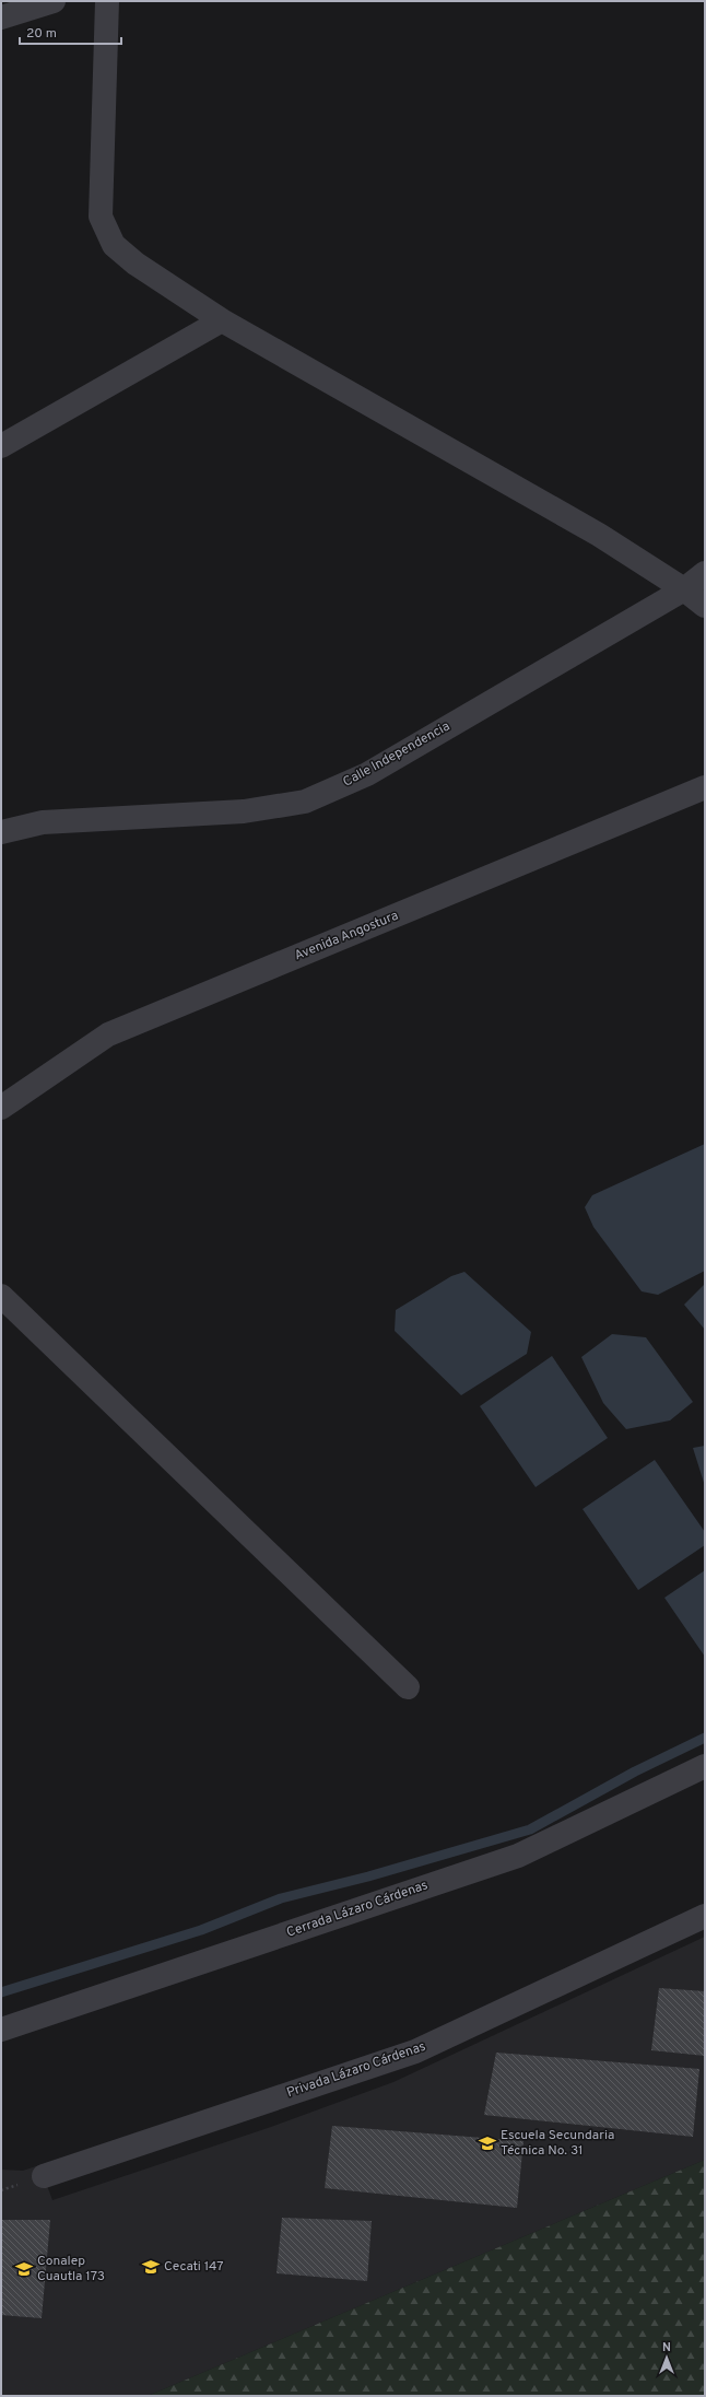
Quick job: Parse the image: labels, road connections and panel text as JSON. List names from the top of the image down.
{
  "streets": {
    "street": [
      "Calle Independencia",
      "Avenida Angostura",
      "Cerrada Lázaro Cárdenas",
      "Privada Lázaro Cárdenas"
    ]
  },
  "places": {
    "school or university": ["Escuela Secundaria Técnica No. 31", "Cecati 147", "Conalep Cuautla 173"]
  },
  "scale_bar": "20 m",
  "north": "top"
}
